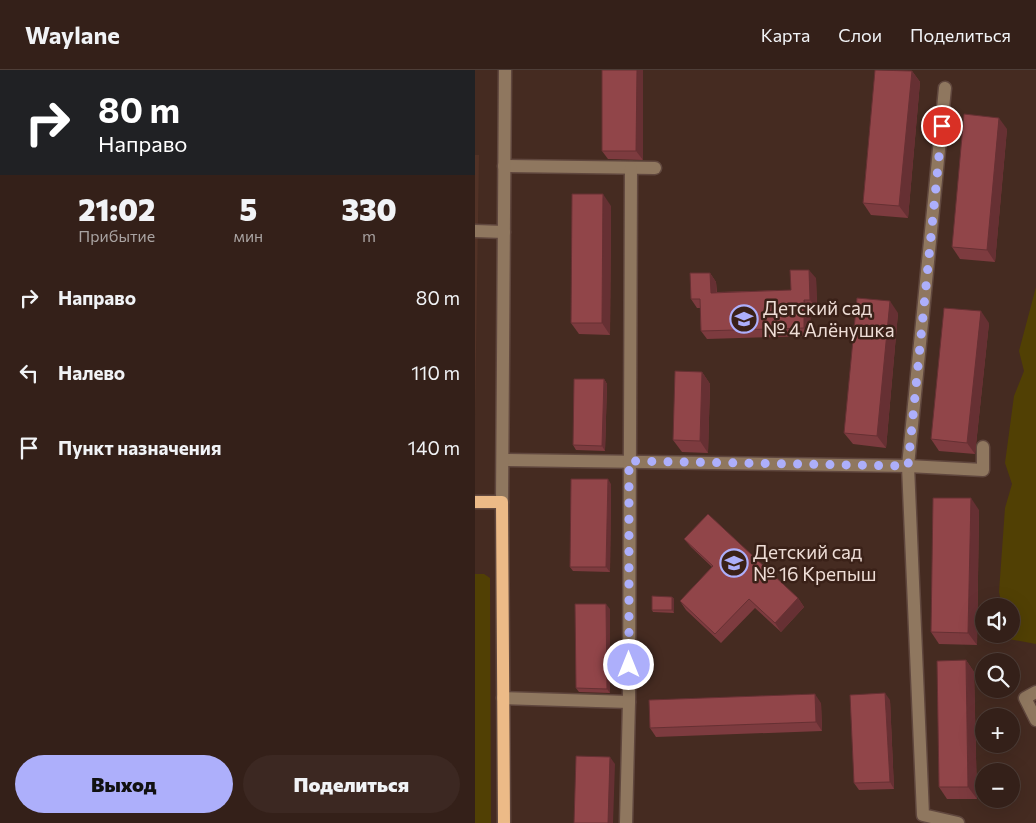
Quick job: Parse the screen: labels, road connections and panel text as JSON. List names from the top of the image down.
{
  "places": {
    "school or university": ["Детский сад № 4 Алёнушка", "Детский сад № 16 Крепыш"]
  },
  "page": {
    "header": "Waylane",
    "nav": ["Карта", "Слои", "Поделиться"],
    "turn": ["80 m", "Направо"],
    "eta": [
      "21:02",
      "Прибытие",
      "5",
      "мин",
      "330",
      "m"
    ],
    "list": [
      {
        "name": "Направо",
        "value": "80 m"
      },
      {
        "name": "Налево",
        "value": "110 m"
      },
      {
        "name": "Пункт назначения",
        "value": "140 m"
      }
    ],
    "map_buttons": ["+", "−"],
    "buttons": ["Выход", "Поделиться"]
  }
}
